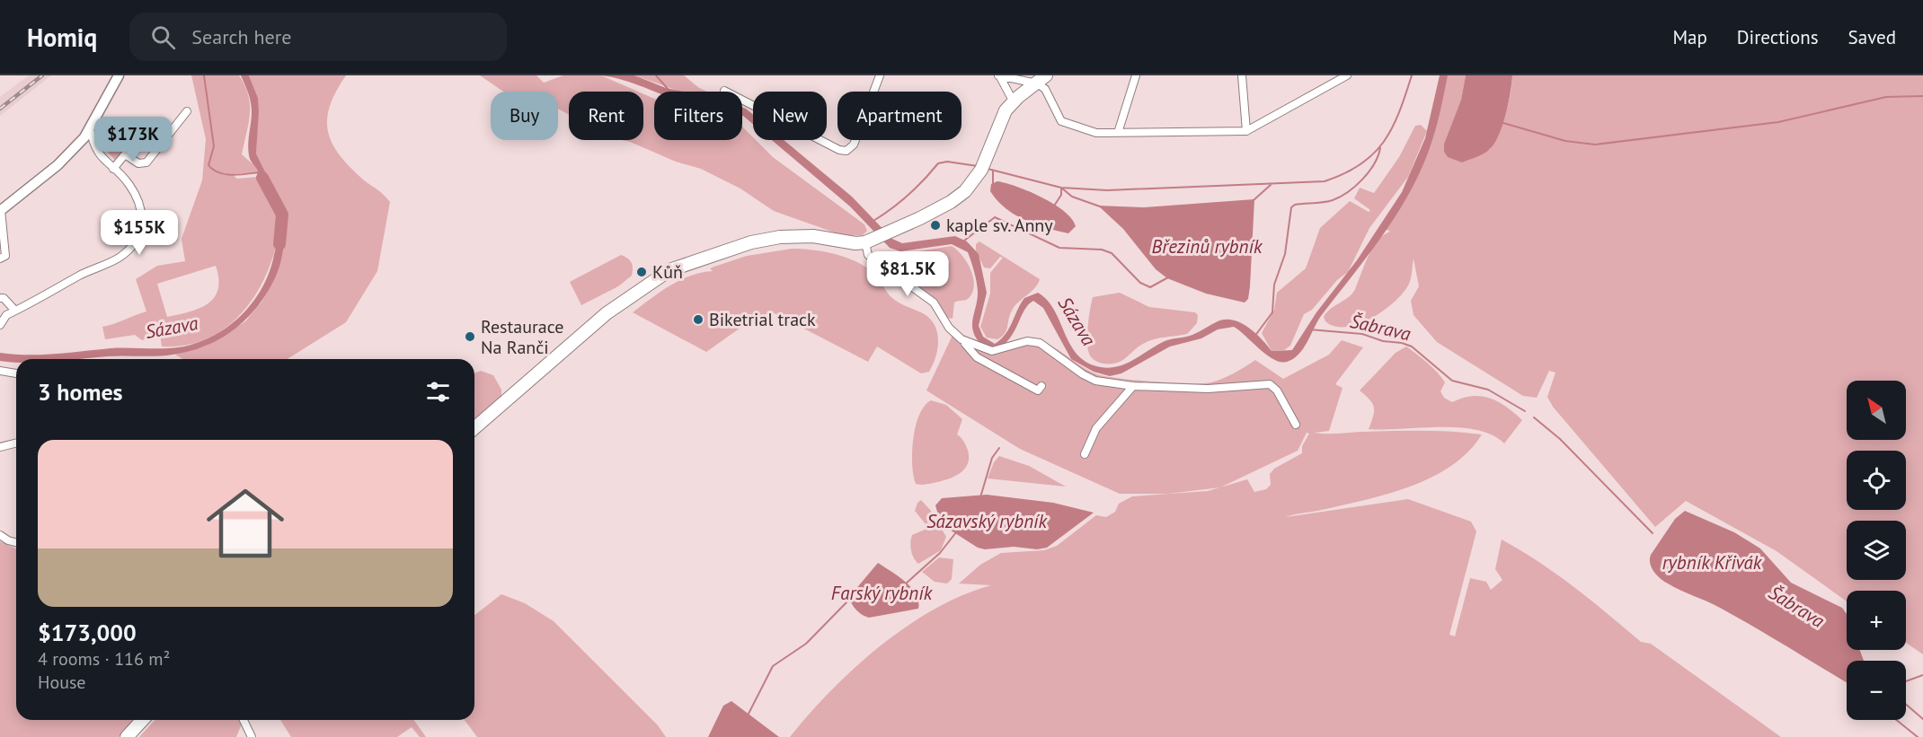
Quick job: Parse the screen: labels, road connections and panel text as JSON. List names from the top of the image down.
{
  "water": [
    "Březinů rybník",
    "Sázava",
    "Šabrava",
    "Sázavský rybník",
    "rybník Křivák",
    "Farský rybník"
  ],
  "places": [
    "kaple sv. Anny",
    "Kůň",
    "Biketrial track",
    "Restaurace Na Ranči"
  ],
  "north": "top left",
  "page": {
    "header": "Homiq",
    "search": "Search here",
    "nav": ["Map", "Directions", "Saved"],
    "chip": [
      "Buy",
      "Rent",
      "Filters",
      "New",
      "Apartment"
    ],
    "price": ["$173K", "$155K", "$81.5K"],
    "heading": "3 homes",
    "map_buttons": ["+", "−"],
    "list": [
      {
        "name": "$173,000",
        "note": "4 rooms · 116 m² · House"
      }
    ]
  }
}
